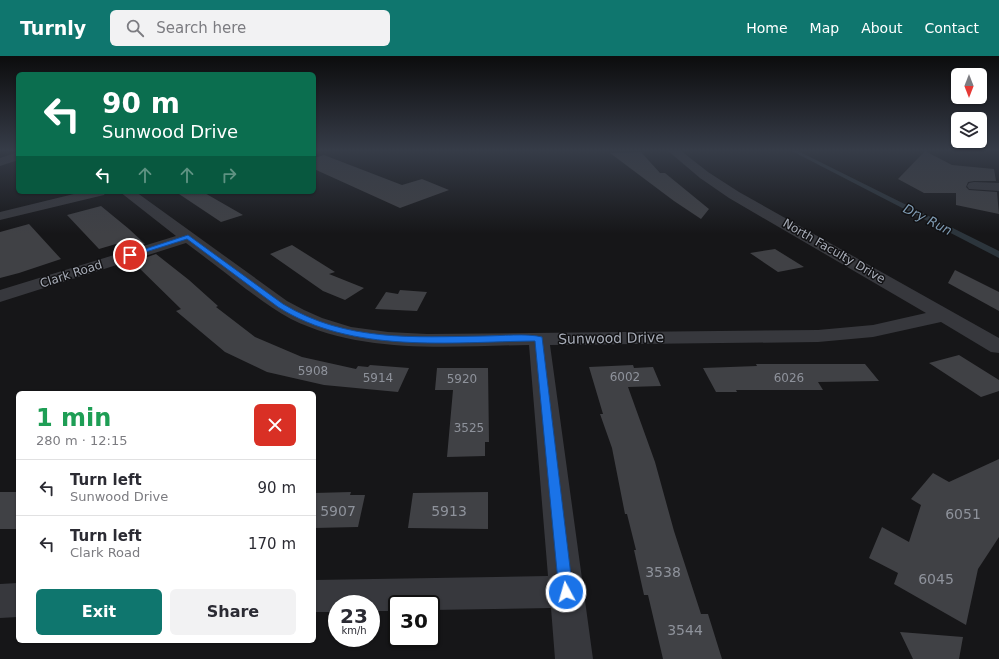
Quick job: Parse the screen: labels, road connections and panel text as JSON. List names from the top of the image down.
{
  "streets": {
    "street": ["North Faculty Drive", "Clark Road", "Sunwood Drive"]
  },
  "crossings": [
    ["North Faculty Drive", "Sunwood Drive"],
    ["Clark Road", "Sunwood Drive"]
  ],
  "water": ["Dry Run"],
  "house_numbers": [
    "5908",
    "6002",
    "5914",
    "6026",
    "5920",
    "3525",
    "5907",
    "5913",
    "6051",
    "3538",
    "6045",
    "3544"
  ],
  "north": "bottom",
  "page": {
    "header": "Turnly",
    "search": "Search here",
    "nav": [
      "Home",
      "Map",
      "About",
      "Contact"
    ],
    "turn": ["90 m", "Sunwood Drive"],
    "heading": ["1 min", "280 m · 12:15"],
    "list": [
      {
        "name": "Turn left",
        "note": "Sunwood Drive",
        "value": "90 m"
      },
      {
        "name": "Turn left",
        "note": "Clark Road",
        "value": "170 m"
      }
    ],
    "buttons": ["Exit", "Share"],
    "speed": "23 km/h",
    "limit": "30"
  }
}
